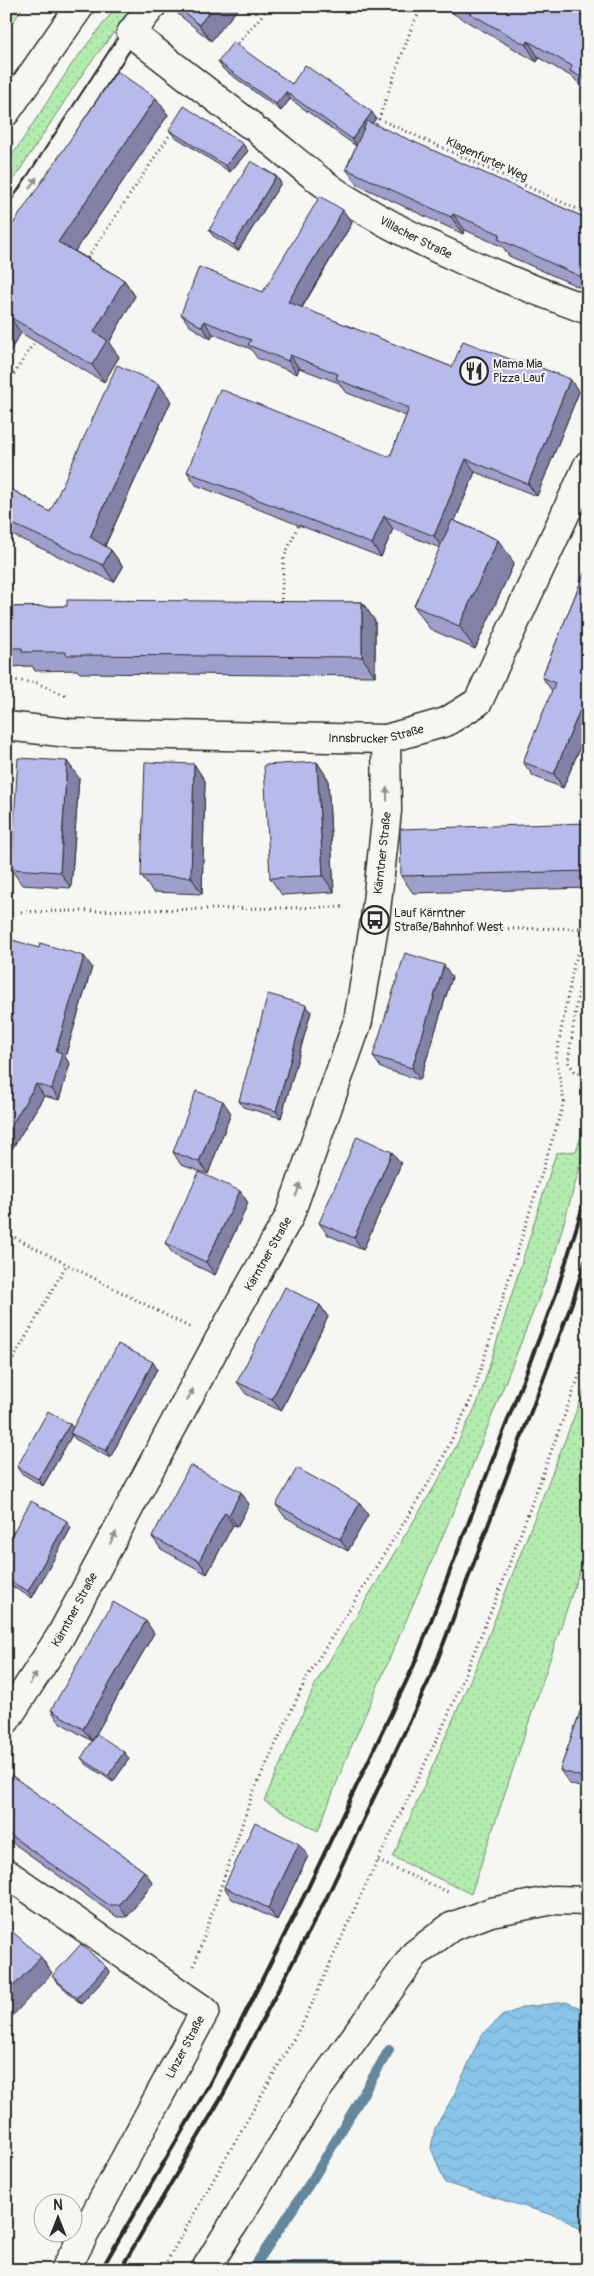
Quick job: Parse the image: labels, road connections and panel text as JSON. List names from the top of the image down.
{
  "streets": {
    "street": [
      "Villacher Straße",
      "Innsbrucker Straße",
      "Kärntner Straße",
      "Linzer Straße"
    ],
    "path": ["Klagenfurter Weg"]
  },
  "crossings": [
    ["Innsbrucker Straße", "Kärntner Straße"]
  ],
  "one_way": ["Kärntner Straße"],
  "places": {
    "restaurant": ["Mama Mia Pizza Lauf"],
    "bus stop": ["Lauf Kärntner Straße/Bahnhof West"]
  },
  "north": "top"
}
